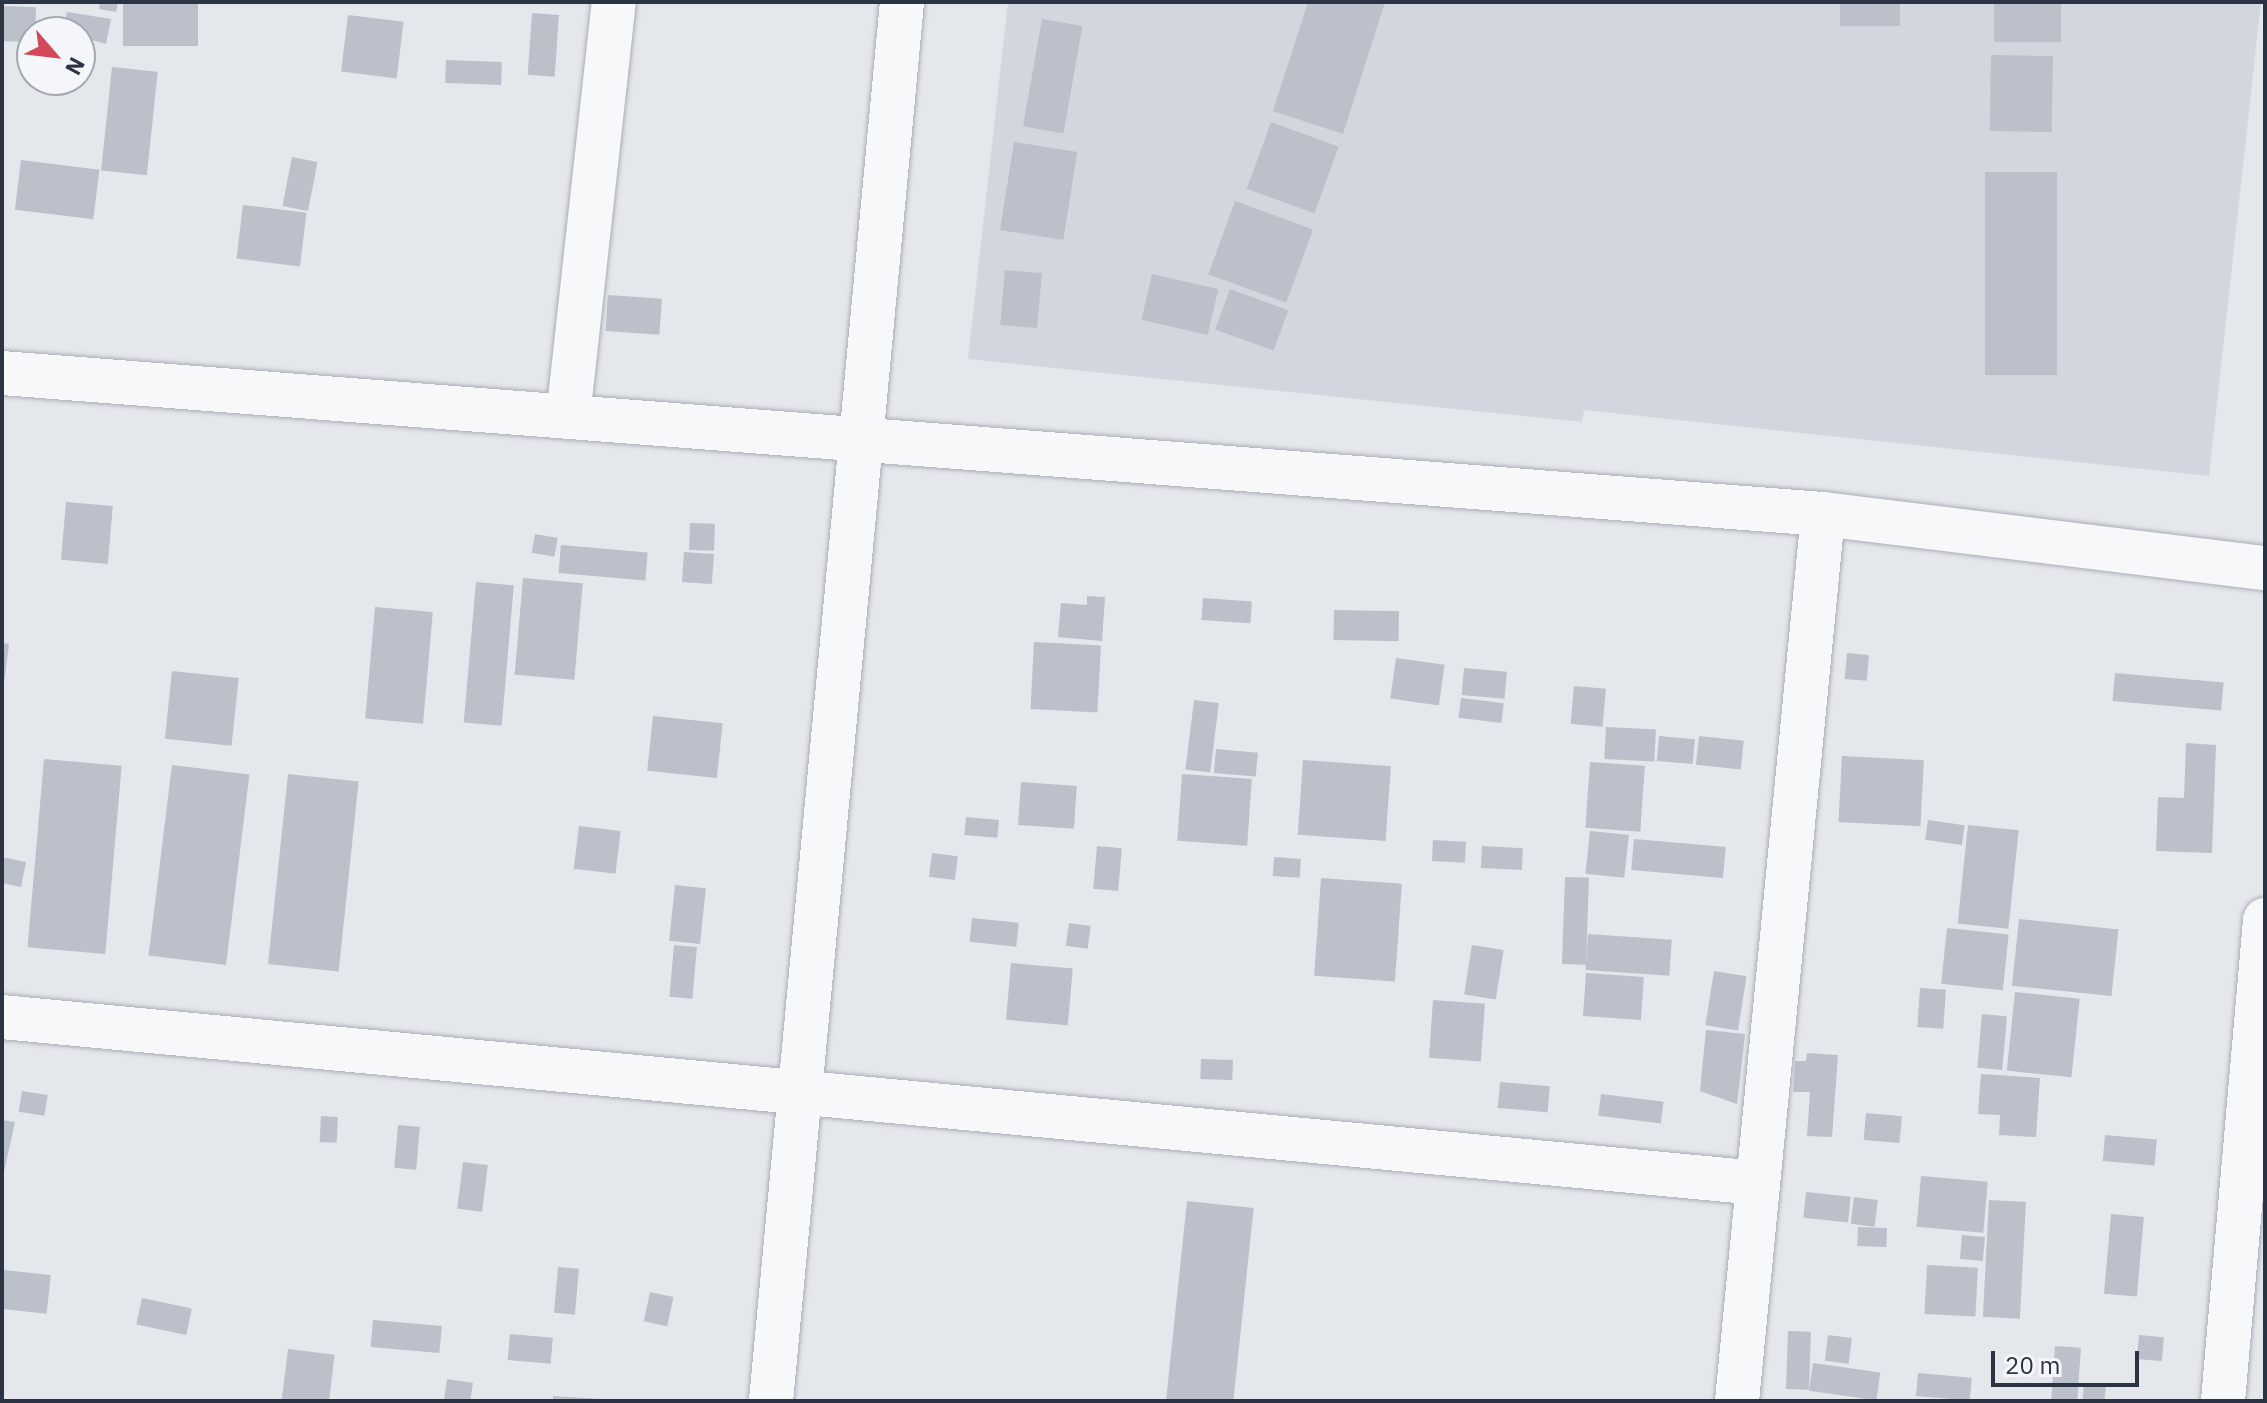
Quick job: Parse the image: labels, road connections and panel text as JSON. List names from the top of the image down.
{
  "scale_bar": "20 m",
  "north": "bottom right"
}
